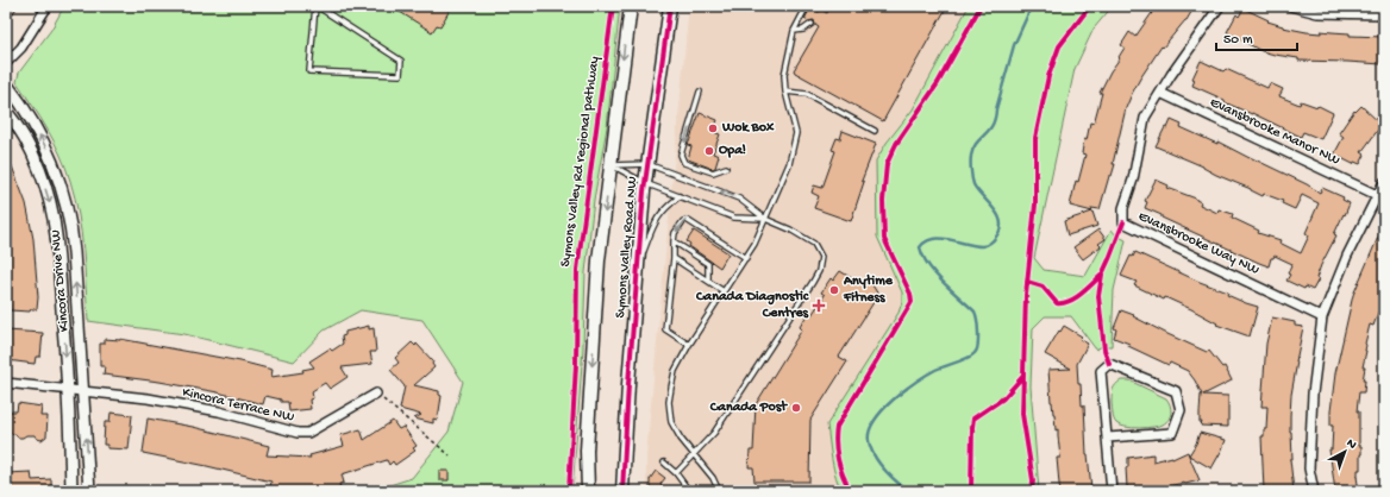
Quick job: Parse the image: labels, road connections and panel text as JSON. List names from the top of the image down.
{
  "streets": {
    "main road": ["Symons Valley Road NW"],
    "street": [
      "Evansbrooke Manor NW",
      "Evansbrooke Way NW",
      "Kincora Drive NW",
      "Kincora Terrace NW"
    ],
    "cycle path": ["Symons Valley Rd regional pathway"]
  },
  "crossings": [
    ["Evansbrooke Manor NW", "Evansbrooke Way NW"],
    ["Kincora Drive NW", "Kincora Terrace NW"]
  ],
  "places": {
    "other": [
      "Wok Box",
      "Opa!",
      "Anytime Fitness",
      "Canada Post"
    ],
    "health": ["Canada Diagnostic Centres"]
  },
  "scale_bar": "50 m",
  "north": "top right"
}
